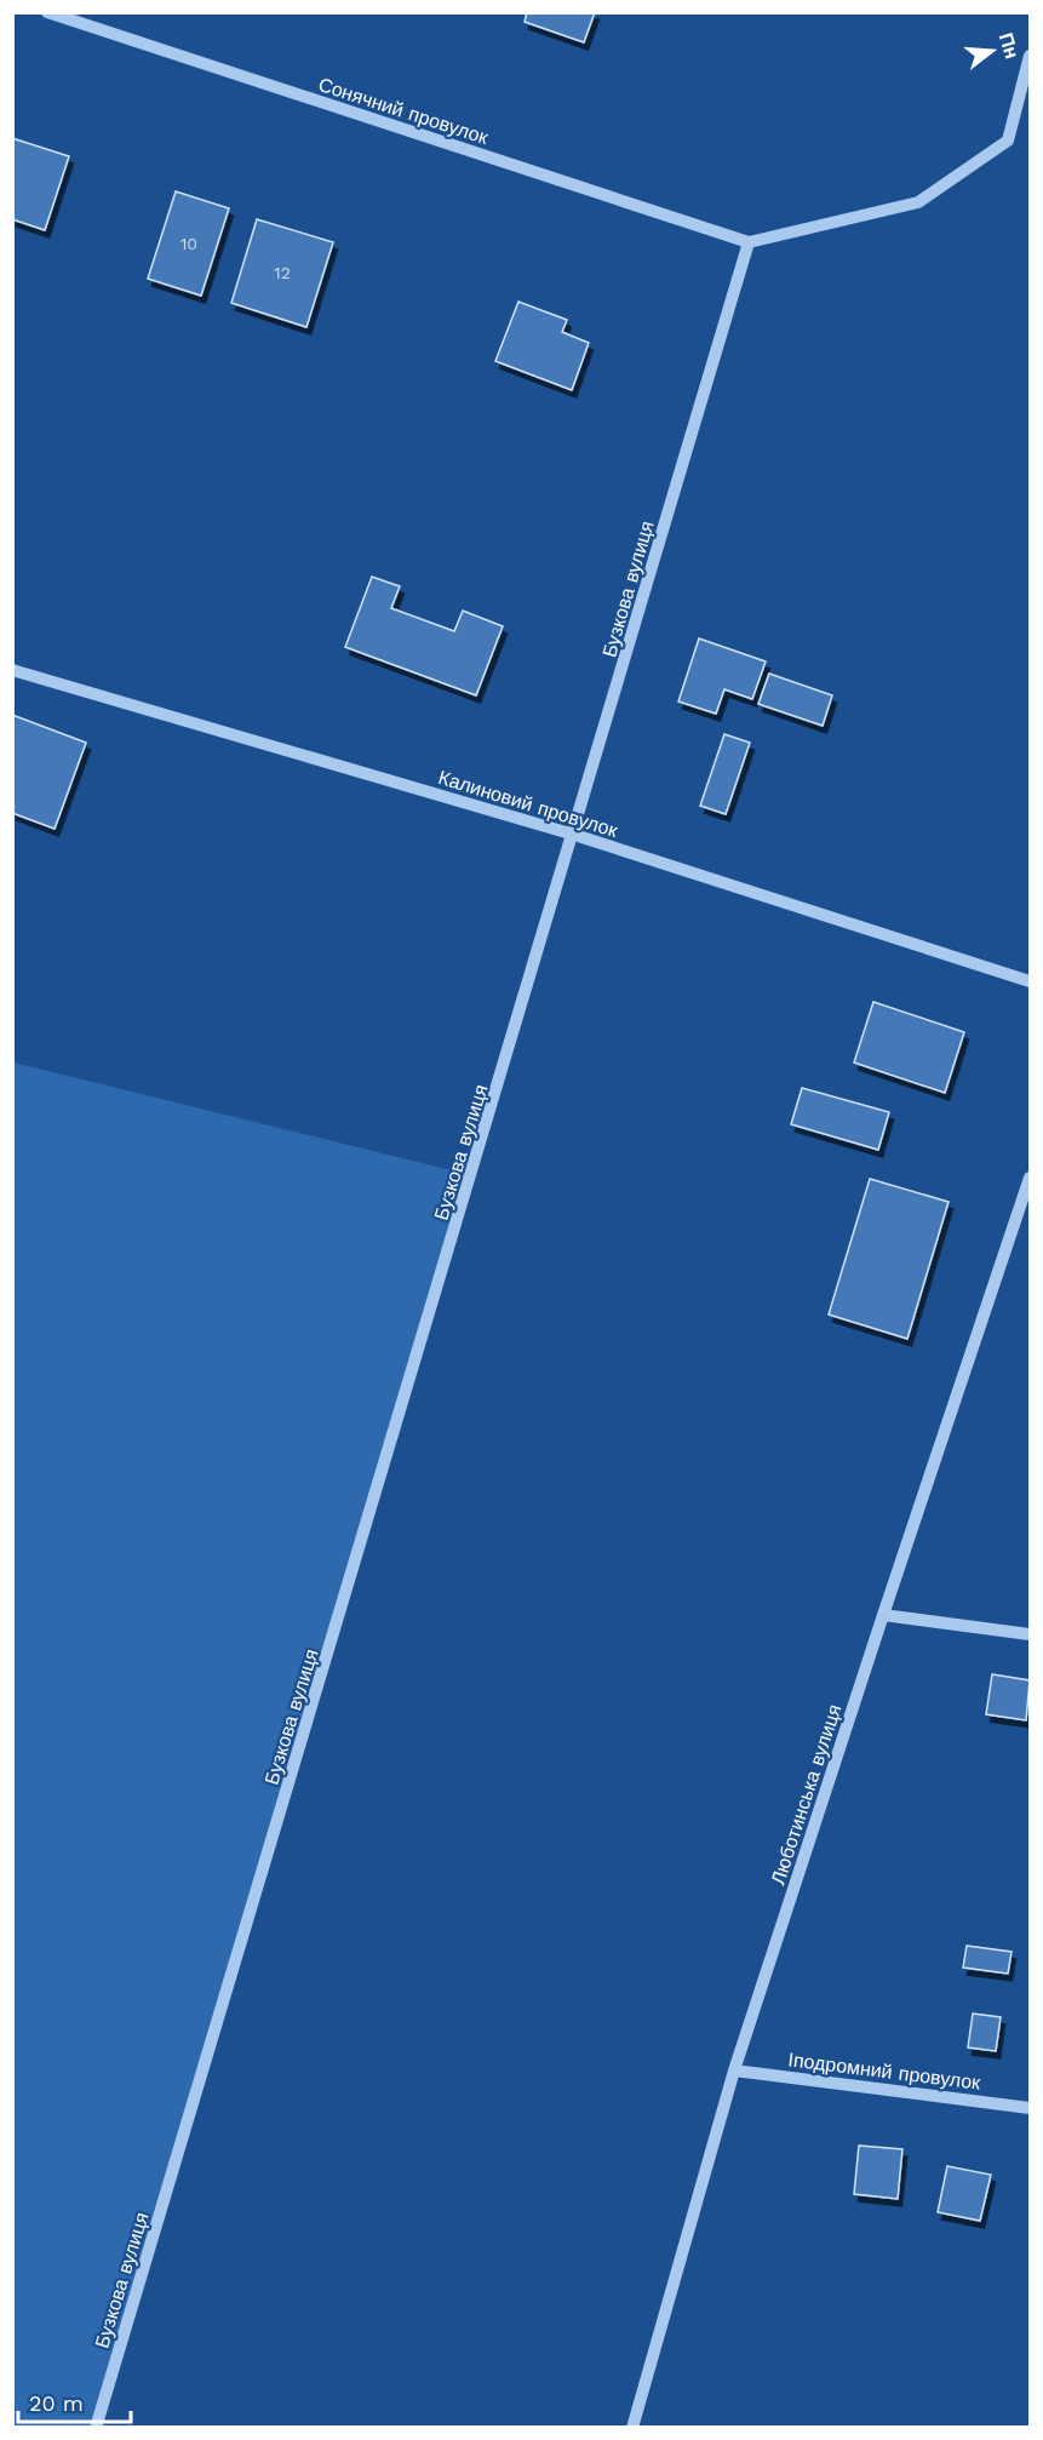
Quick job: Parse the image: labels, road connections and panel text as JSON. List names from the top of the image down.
{
  "streets": {
    "street": [
      "Сонячний провулок",
      "Бузкова вулиця",
      "Калиновий провулок",
      "Люботинська вулиця",
      "Іподромний провулок"
    ]
  },
  "crossings": [
    ["Сонячний провулок", "Бузкова вулиця"],
    ["Бузкова вулиця", "Калиновий провулок"],
    ["Люботинська вулиця", "Іподромний провулок"]
  ],
  "house_numbers": ["10", "12"],
  "scale_bar": "20 m",
  "north": "right"
}
